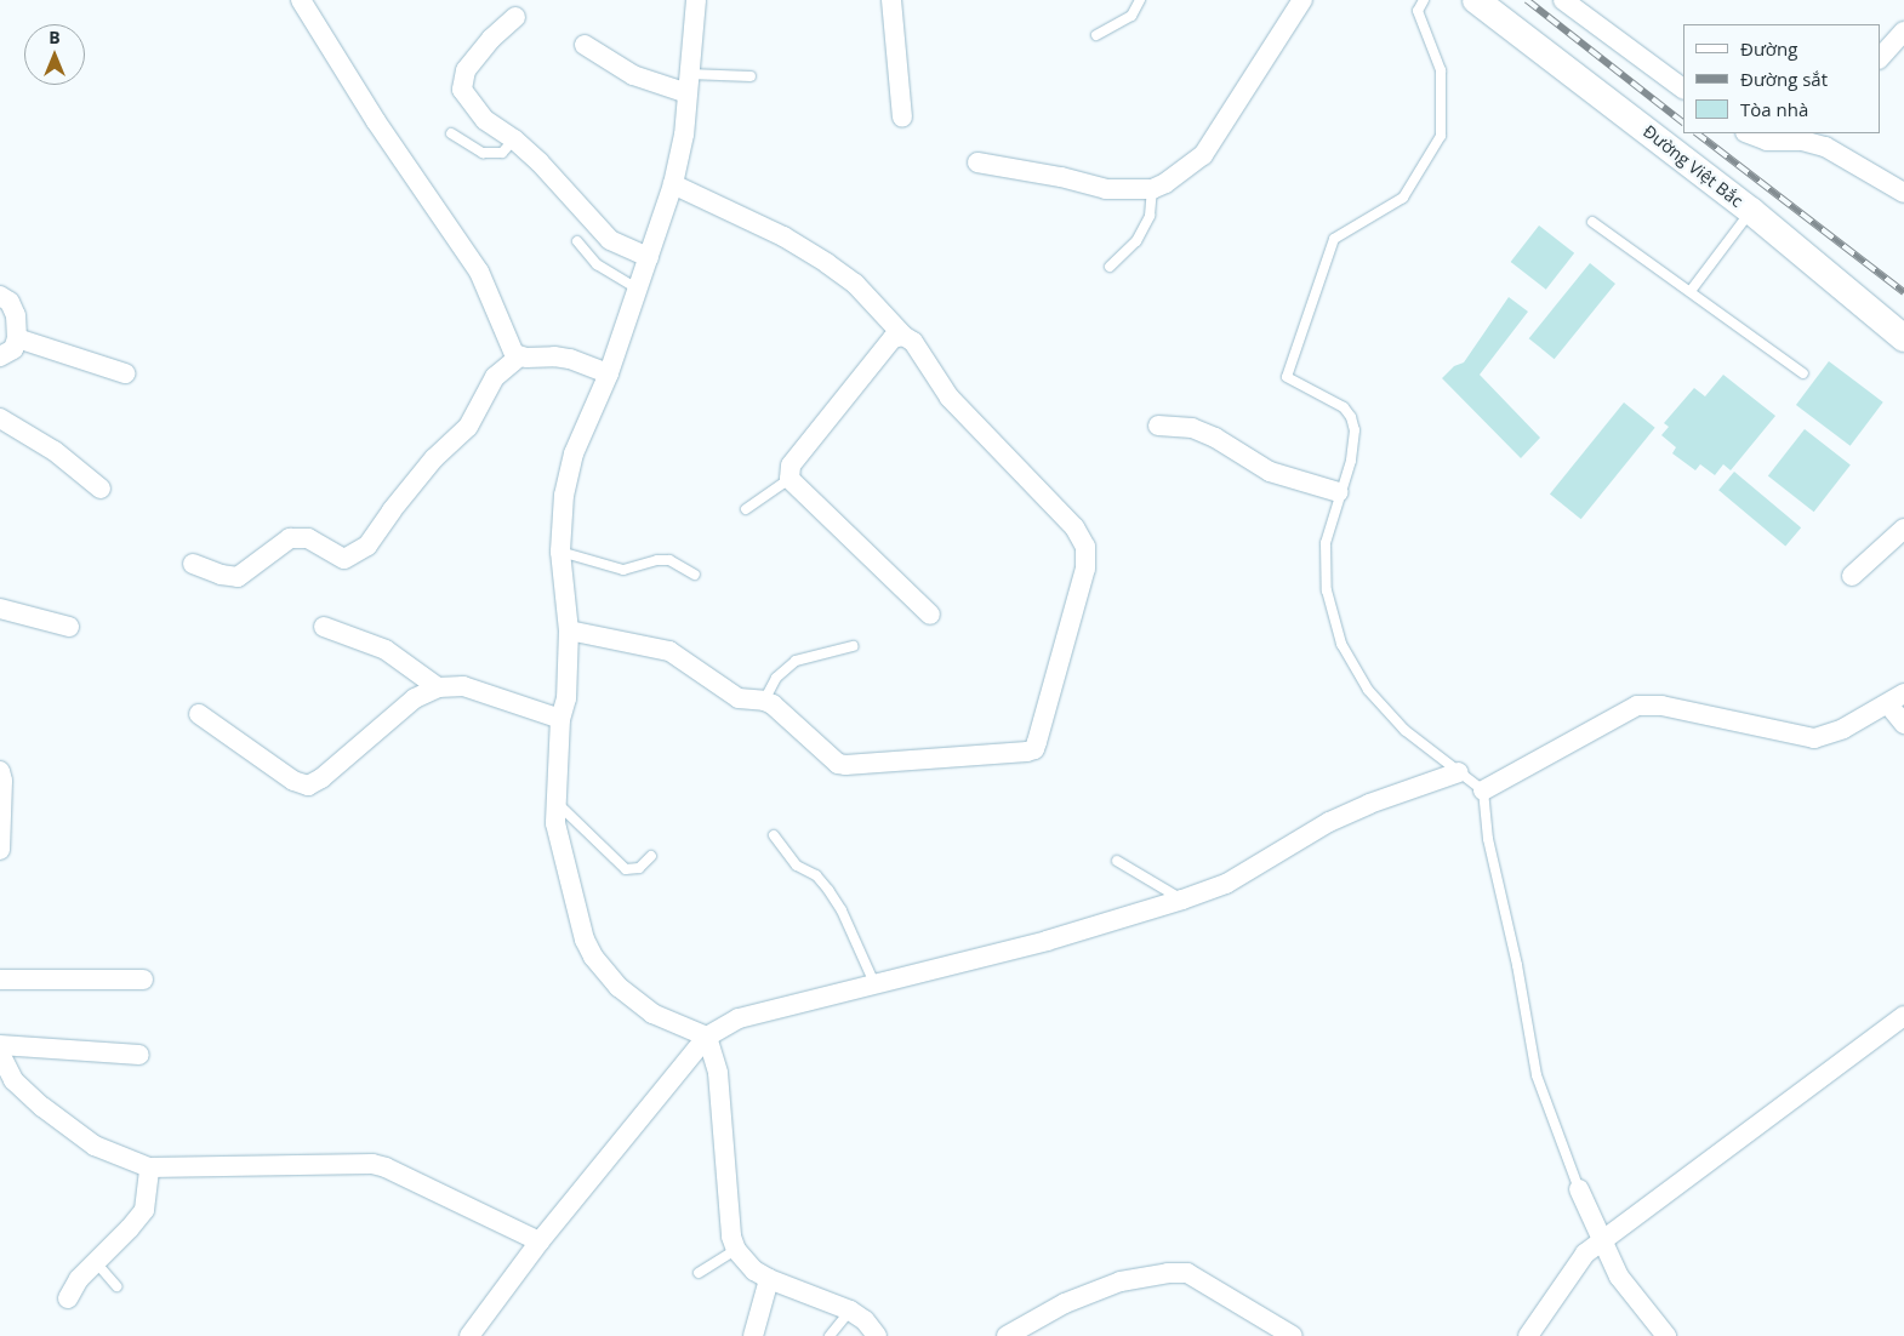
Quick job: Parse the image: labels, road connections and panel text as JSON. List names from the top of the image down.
{
  "streets": {
    "street": ["Đường Việt Bắc"]
  },
  "legend": ["Đường", "Đường sắt", "Tòa nhà"],
  "north": "top"
}
